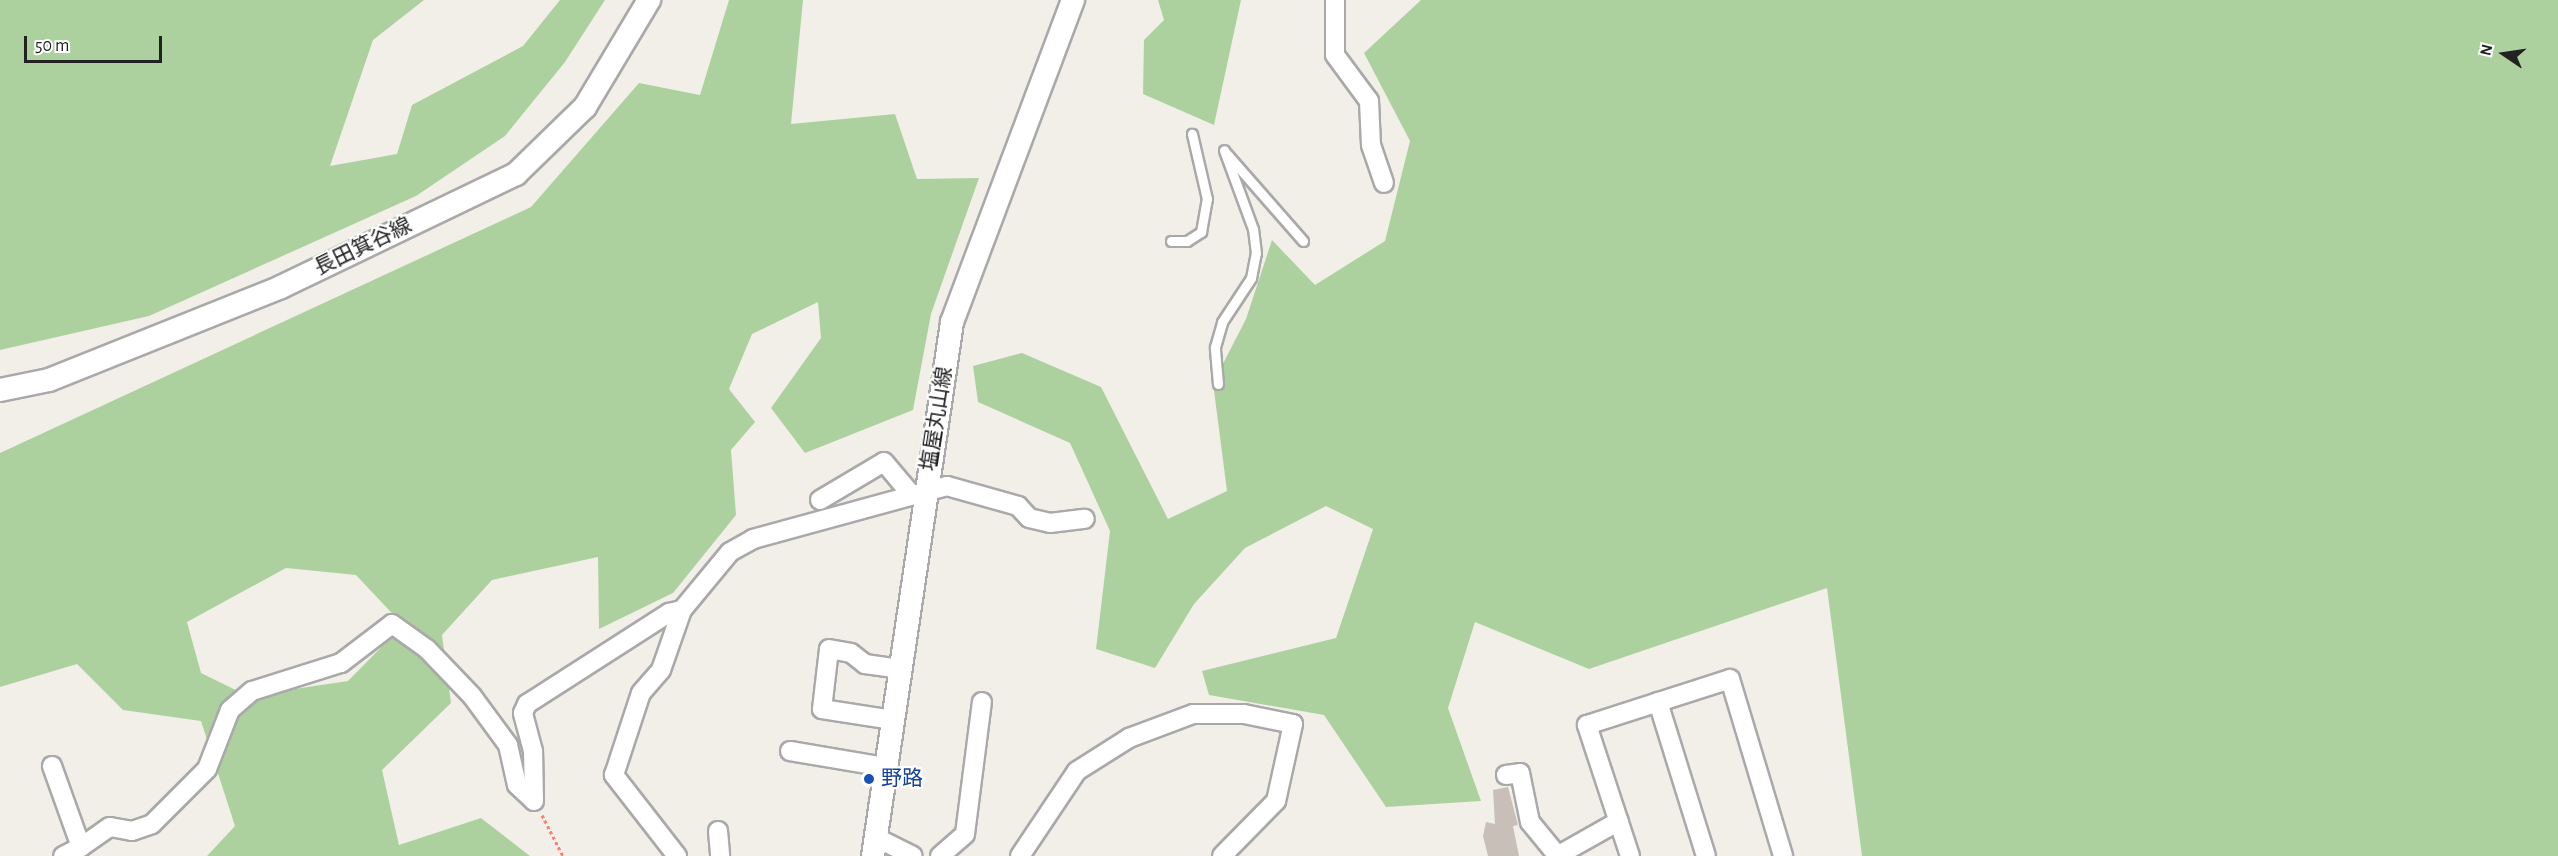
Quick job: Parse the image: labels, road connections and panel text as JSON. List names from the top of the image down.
{
  "streets": {
    "street": ["長田箕谷線", "塩屋丸山線"]
  },
  "places": ["野路"],
  "scale_bar": "50 m",
  "north": "left"
}
